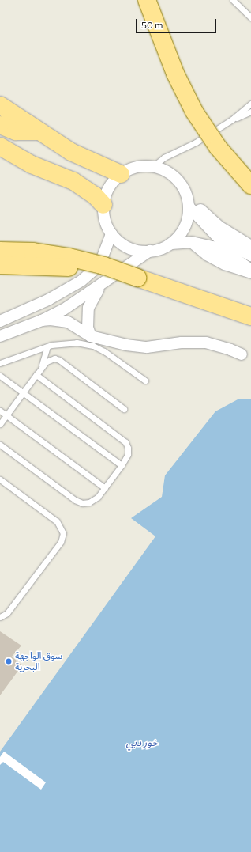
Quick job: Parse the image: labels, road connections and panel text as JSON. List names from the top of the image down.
{
  "water": ["خور دبي"],
  "places": ["سوق الواجهة البحرية"],
  "scale_bar": "50 m"
}
